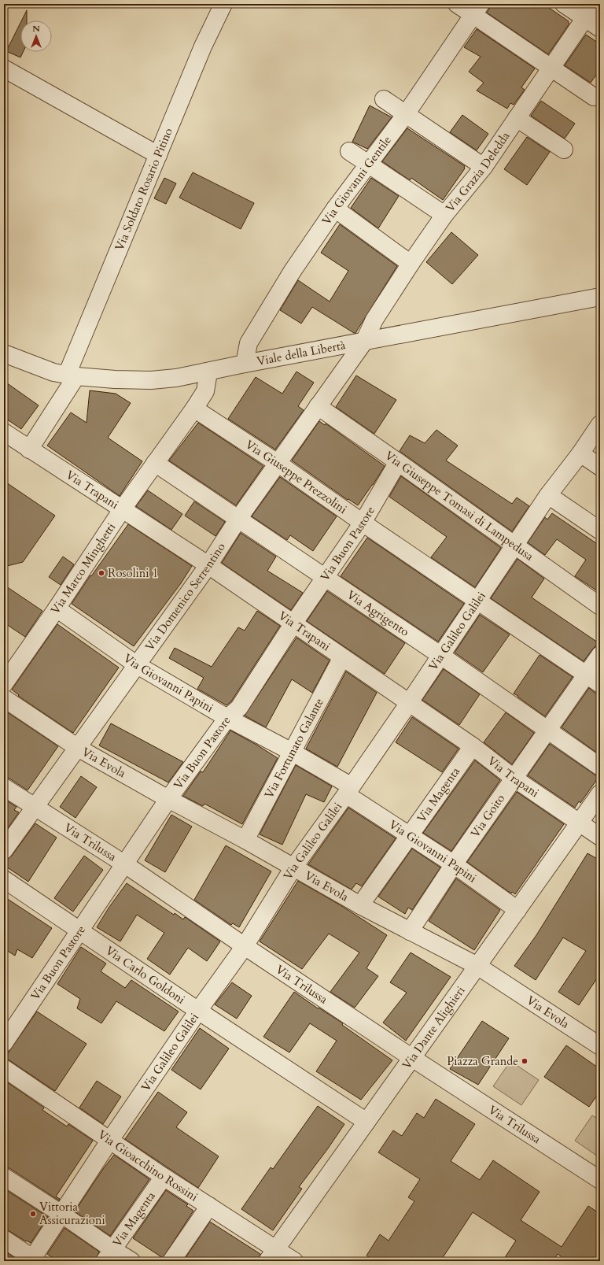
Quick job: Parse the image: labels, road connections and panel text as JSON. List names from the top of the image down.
{
  "streets": {
    "street": [
      "Via Grazia Deledda",
      "Via Giovanni Gentile",
      "Via Soldato Rosario Pitino",
      "Viale della Libertà",
      "Via Giuseppe Prezzolini",
      "Via Trapani",
      "Via Giuseppe Tomasi di Lampedusa",
      "Via Buon Pastore",
      "Via Marco Minghetti",
      "Via Domenico Serrentino",
      "Via Agrigento",
      "Via Galileo Galilei",
      "Via Giovanni Papini",
      "Via Fortunato Galante",
      "Via Evola",
      "Via Magenta",
      "Via Goito",
      "Via Trilussa",
      "Via Carlo Goldoni",
      "Via Dante Alighieri",
      "Via Gioacchino Rossini"
    ]
  },
  "crossings": [
    ["Via Grazia Deledda", "Viale della Libertà"],
    ["Via Grazia Deledda", "Via Domenico Serrentino"],
    ["Via Giovanni Gentile", "Viale della Libertà"],
    ["Via Soldato Rosario Pitino", "Viale della Libertà"],
    ["Via Soldato Rosario Pitino", "Via Trapani"],
    ["Viale della Libertà", "Via Marco Minghetti"],
    ["Viale della Libertà", "Via Domenico Serrentino"],
    ["Via Giuseppe Prezzolini", "Via Buon Pastore"],
    ["Via Giuseppe Prezzolini", "Via Marco Minghetti"],
    ["Via Giuseppe Prezzolini", "Via Domenico Serrentino"],
    ["Via Giuseppe Prezzolini", "Via Galileo Galilei"],
    ["Via Giuseppe Prezzolini", "Via Goito"],
    ["Via Trapani", "Via Buon Pastore"],
    ["Via Trapani", "Via Marco Minghetti"],
    ["Via Trapani", "Via Domenico Serrentino"],
    ["Via Trapani", "Via Galileo Galilei"],
    ["Via Trapani", "Via Fortunato Galante"],
    ["Via Trapani", "Via Magenta"],
    ["Via Trapani", "Via Goito"],
    ["Via Trapani", "Via Dante Alighieri"],
    ["Via Giuseppe Tomasi di Lampedusa", "Via Buon Pastore"],
    ["Via Giuseppe Tomasi di Lampedusa", "Via Domenico Serrentino"],
    ["Via Giuseppe Tomasi di Lampedusa", "Via Galileo Galilei"],
    ["Via Buon Pastore", "Via Agrigento"],
    ["Via Buon Pastore", "Via Giovanni Papini"],
    ["Via Buon Pastore", "Via Evola"],
    ["Via Buon Pastore", "Via Trilussa"],
    ["Via Buon Pastore", "Via Carlo Goldoni"],
    ["Via Marco Minghetti", "Via Agrigento"],
    ["Via Marco Minghetti", "Via Giovanni Papini"],
    ["Via Domenico Serrentino", "Via Agrigento"],
    ["Via Domenico Serrentino", "Via Giovanni Papini"],
    ["Via Domenico Serrentino", "Via Evola"],
    ["Via Domenico Serrentino", "Via Trilussa"],
    ["Via Agrigento", "Via Galileo Galilei"],
    ["Via Agrigento", "Via Goito"],
    ["Via Galileo Galilei", "Via Giovanni Papini"],
    ["Via Galileo Galilei", "Via Evola"],
    ["Via Galileo Galilei", "Via Trilussa"],
    ["Via Galileo Galilei", "Via Carlo Goldoni"],
    ["Via Galileo Galilei", "Via Gioacchino Rossini"],
    ["Via Giovanni Papini", "Via Fortunato Galante"],
    ["Via Giovanni Papini", "Via Magenta"],
    ["Via Giovanni Papini", "Via Goito"],
    ["Via Giovanni Papini", "Via Dante Alighieri"],
    ["Via Fortunato Galante", "Via Evola"],
    ["Via Evola", "Via Magenta"],
    ["Via Evola", "Via Goito"],
    ["Via Evola", "Via Dante Alighieri"],
    ["Via Magenta", "Via Gioacchino Rossini"],
    ["Via Trilussa", "Via Dante Alighieri"],
    ["Via Carlo Goldoni", "Via Dante Alighieri"],
    ["Via Dante Alighieri", "Via Gioacchino Rossini"]
  ],
  "places": ["Rosolini 1", "Piazza Grande", "Vittoria Assicurazioni"],
  "north": "top"
}
